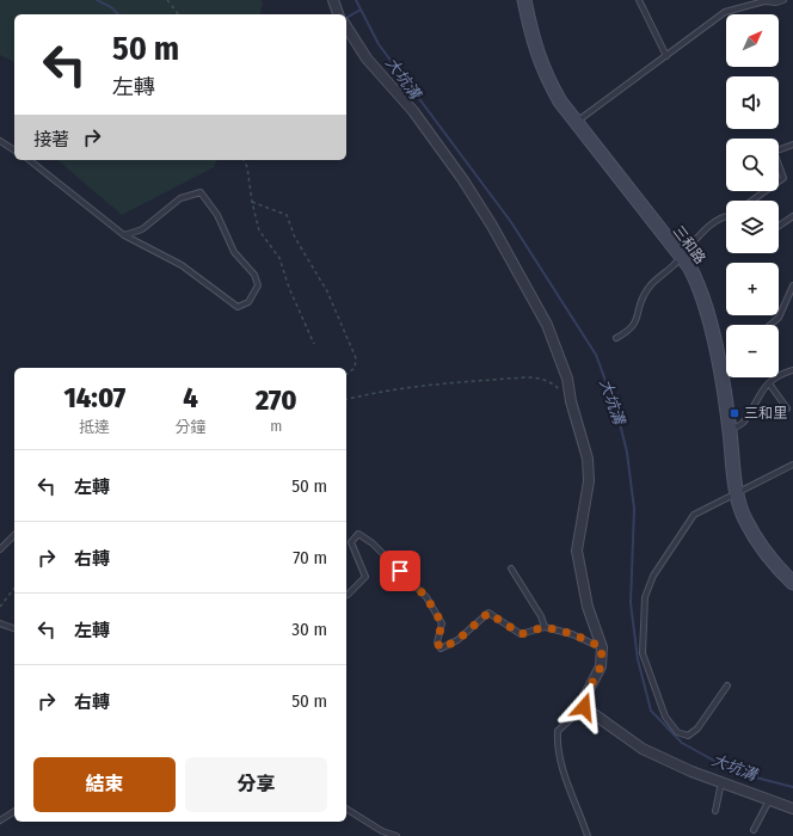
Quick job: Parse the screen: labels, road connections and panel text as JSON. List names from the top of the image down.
{
  "streets": {
    "main road": ["三和路"]
  },
  "water": ["大坑溝"],
  "places": {
    "transit": ["三和里"]
  },
  "north": "top right",
  "page": {
    "map_buttons": ["+", "−"],
    "turn": ["50 m", "左轉"],
    "then": "接著",
    "eta": [
      "14:07",
      "抵達",
      "4",
      "分鐘",
      "270",
      "m"
    ],
    "list": [
      {
        "name": "左轉",
        "value": "50 m"
      },
      {
        "name": "右轉",
        "value": "70 m"
      },
      {
        "name": "左轉",
        "value": "30 m"
      },
      {
        "name": "右轉",
        "value": "50 m"
      }
    ],
    "buttons": ["結束", "分享"]
  }
}
